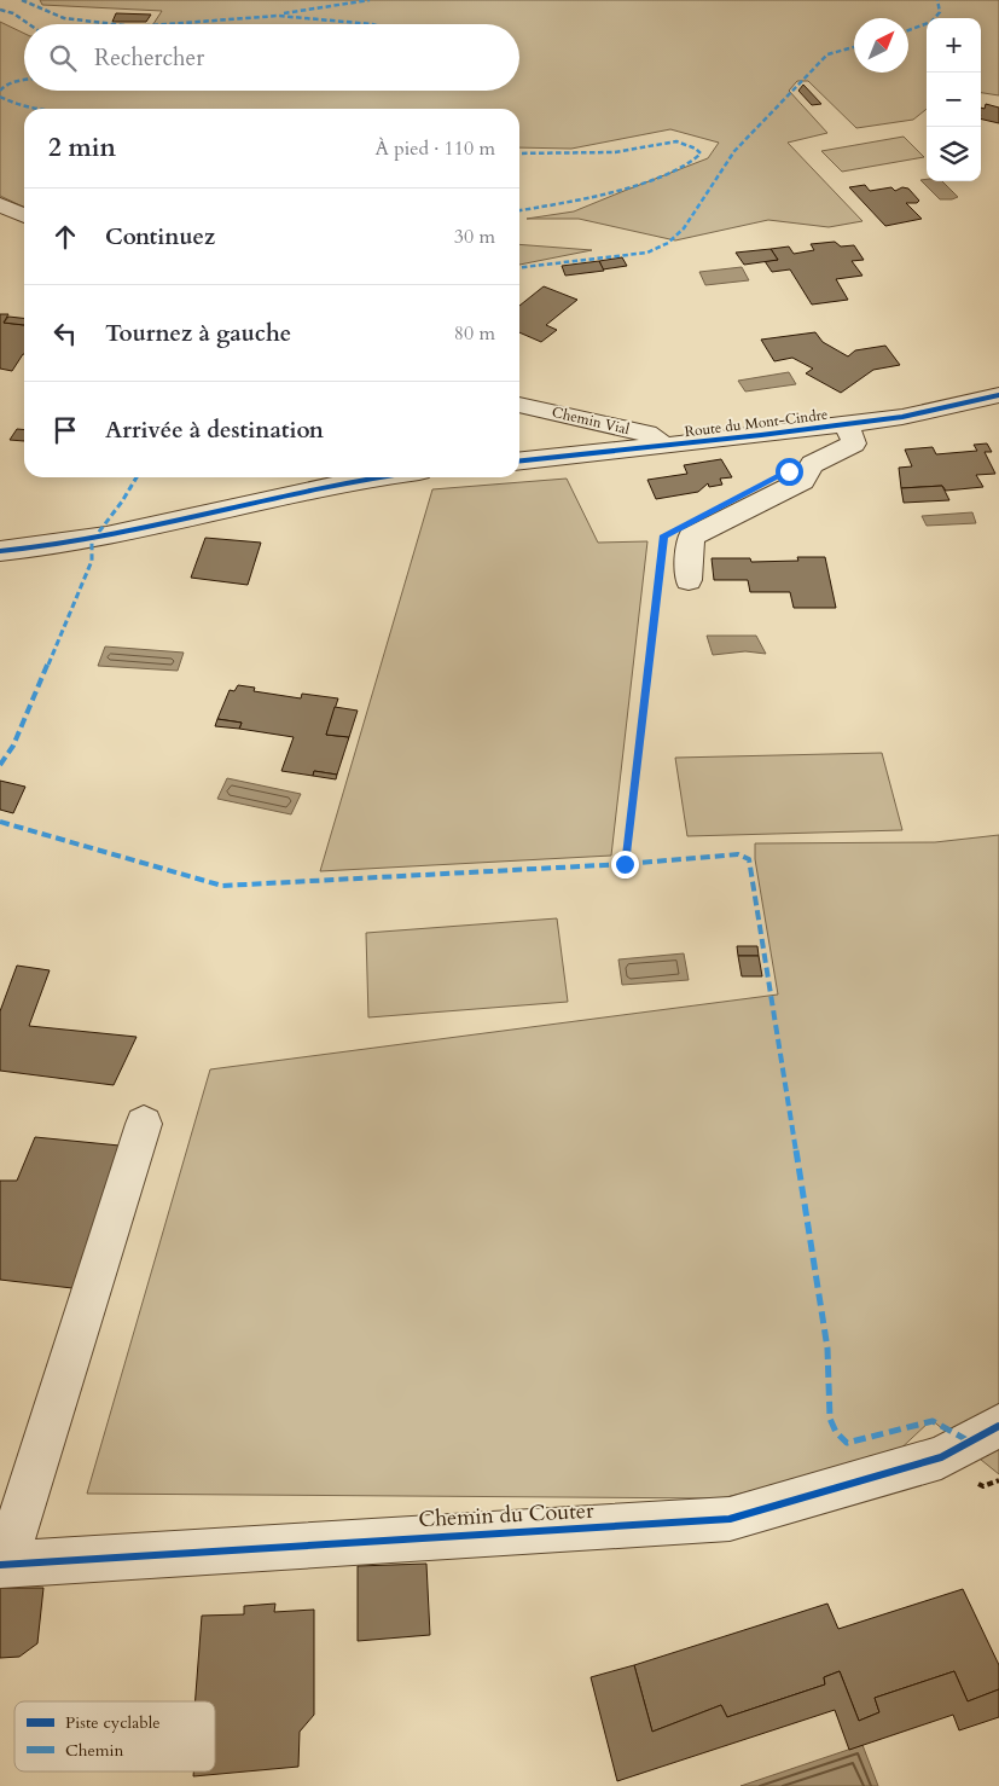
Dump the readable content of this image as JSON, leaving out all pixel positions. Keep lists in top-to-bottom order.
{
  "streets": {
    "street": ["Chemin Vial", "Route du Mont-Cindre", "Chemin du Couter"]
  },
  "crossings": [
    ["Chemin Vial", "Route du Mont-Cindre"]
  ],
  "legend": ["Piste cyclable", "Chemin"],
  "north": "top right",
  "page": {
    "map_buttons": ["+", "−"],
    "search": "Rechercher",
    "heading": ["2 min", "À pied · 110 m"],
    "list": [
      ["Continuez", "30 m"],
      ["Tournez à gauche", "80 m"],
      "Arrivée à destination"
    ]
  }
}
